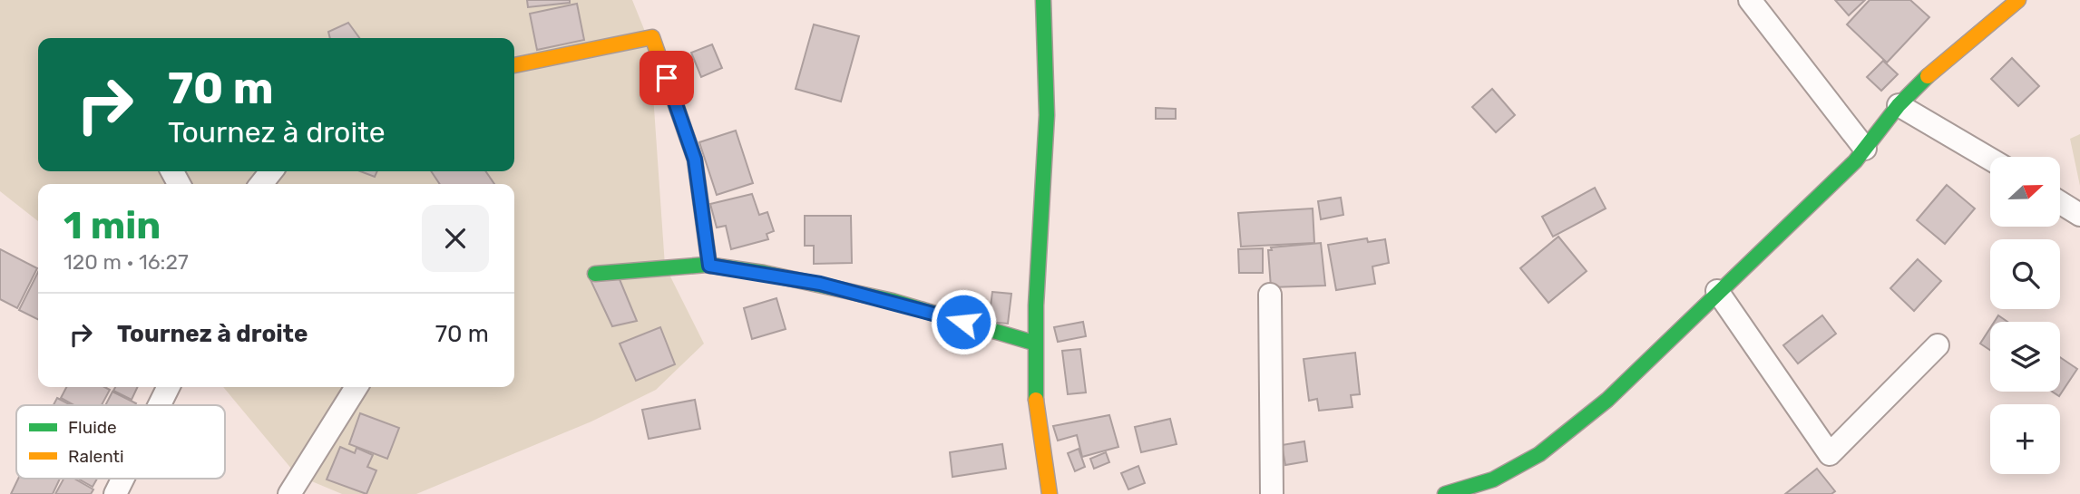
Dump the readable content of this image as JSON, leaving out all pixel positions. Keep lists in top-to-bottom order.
{
  "legend": ["Fluide", "Ralenti"],
  "north": "right",
  "page": {
    "turn": ["70 m", "Tournez à droite"],
    "map_buttons": "+",
    "heading": ["1 min", "120 m · 16:27"],
    "list": [
      {
        "name": "Tournez à droite",
        "value": "70 m"
      }
    ]
  }
}
